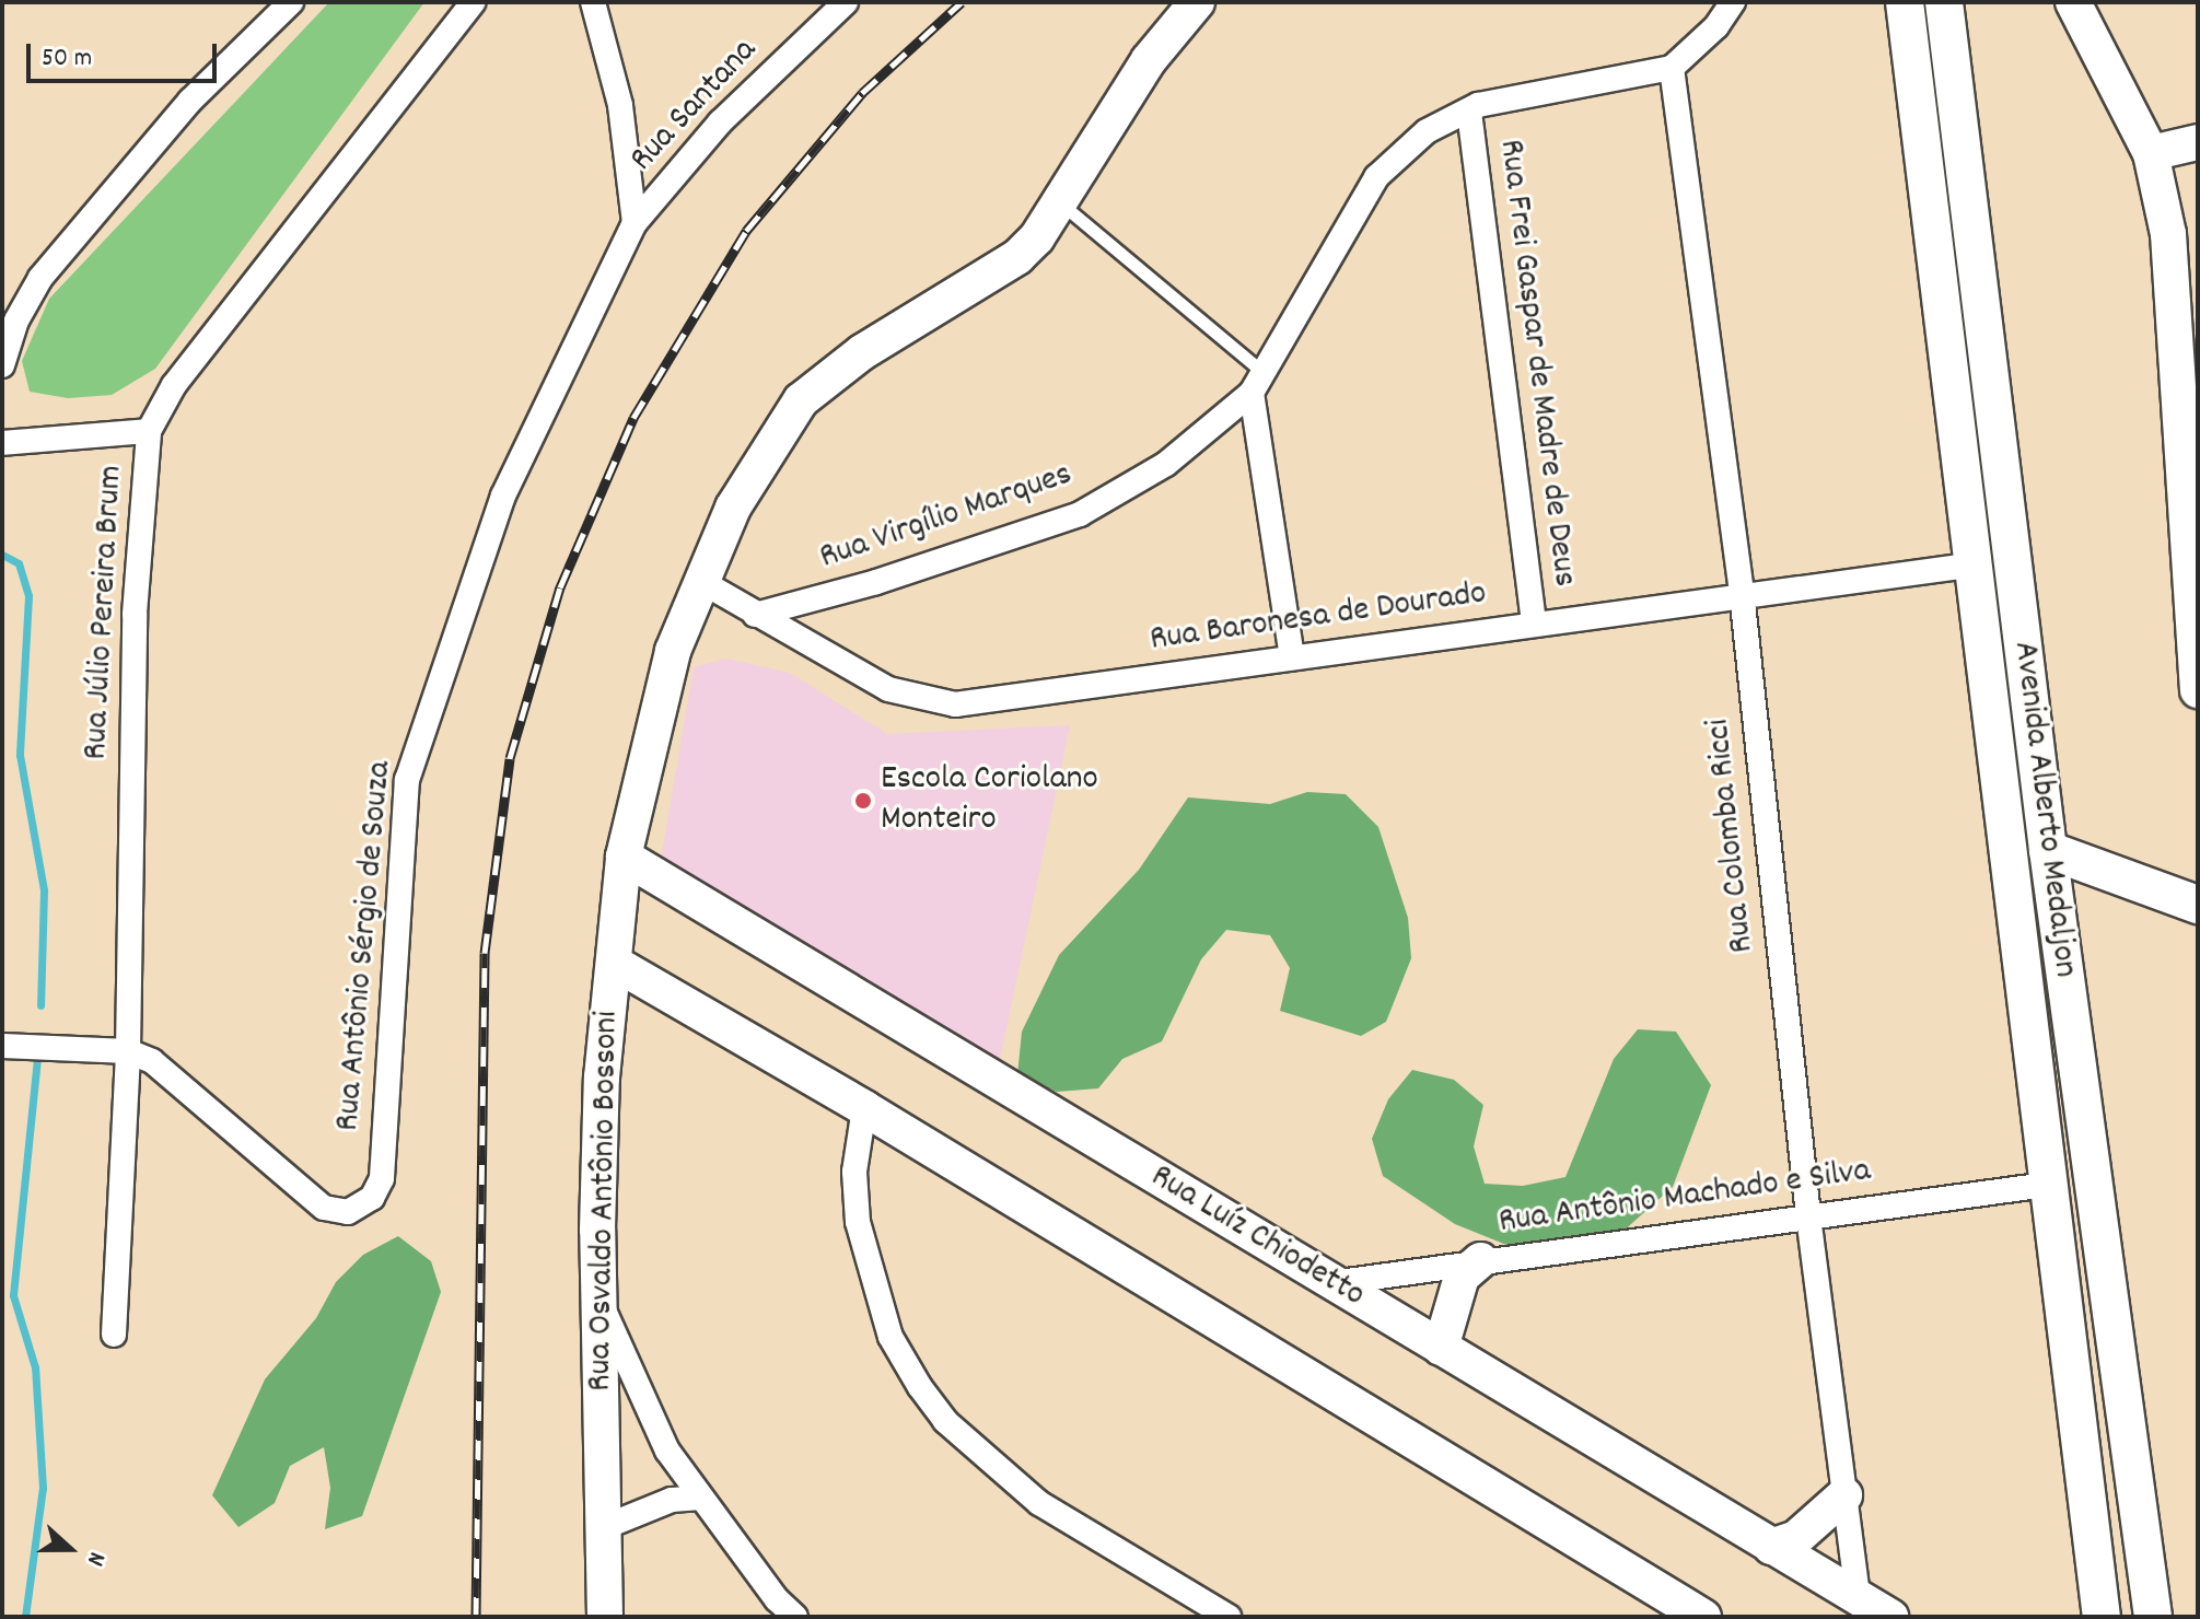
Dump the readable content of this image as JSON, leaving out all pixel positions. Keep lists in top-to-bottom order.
{
  "streets": {
    "main road": ["Avenida Alberto Medaljon"],
    "street": [
      "Rua Santana",
      "Rua Frei Gaspar de Madre de Deus",
      "Rua Virgílio Marques",
      "Rua Júlio Pereira Brum",
      "Rua Baronesa de Dourado",
      "Rua Colomba Ricci",
      "Rua Antônio Sérgio de Souza",
      "Rua Antônio Machado e Silva",
      "Rua Osvaldo Antônio Bossoni",
      "Rua Luíz Chiodetto"
    ]
  },
  "crossings": [
    ["Rua Santana", "Rua Antônio Sérgio de Souza"],
    ["Rua Frei Gaspar de Madre de Deus", "Rua Virgílio Marques"],
    ["Rua Frei Gaspar de Madre de Deus", "Rua Baronesa de Dourado"],
    ["Rua Virgílio Marques", "Rua Baronesa de Dourado"],
    ["Rua Virgílio Marques", "Rua Colomba Ricci"],
    ["Rua Júlio Pereira Brum", "Rua Antônio Sérgio de Souza"],
    ["Rua Baronesa de Dourado", "Avenida Alberto Medaljon"],
    ["Rua Baronesa de Dourado", "Rua Colomba Ricci"],
    ["Rua Baronesa de Dourado", "Rua Osvaldo Antônio Bossoni"],
    ["Avenida Alberto Medaljon", "Rua Antônio Machado e Silva"],
    ["Rua Colomba Ricci", "Rua Antônio Machado e Silva"],
    ["Rua Colomba Ricci", "Rua Luíz Chiodetto"],
    ["Rua Antônio Machado e Silva", "Rua Luíz Chiodetto"],
    ["Rua Osvaldo Antônio Bossoni", "Rua Luíz Chiodetto"]
  ],
  "places": ["Escola Coriolano Monteiro"],
  "scale_bar": "50 m",
  "north": "right"
}
